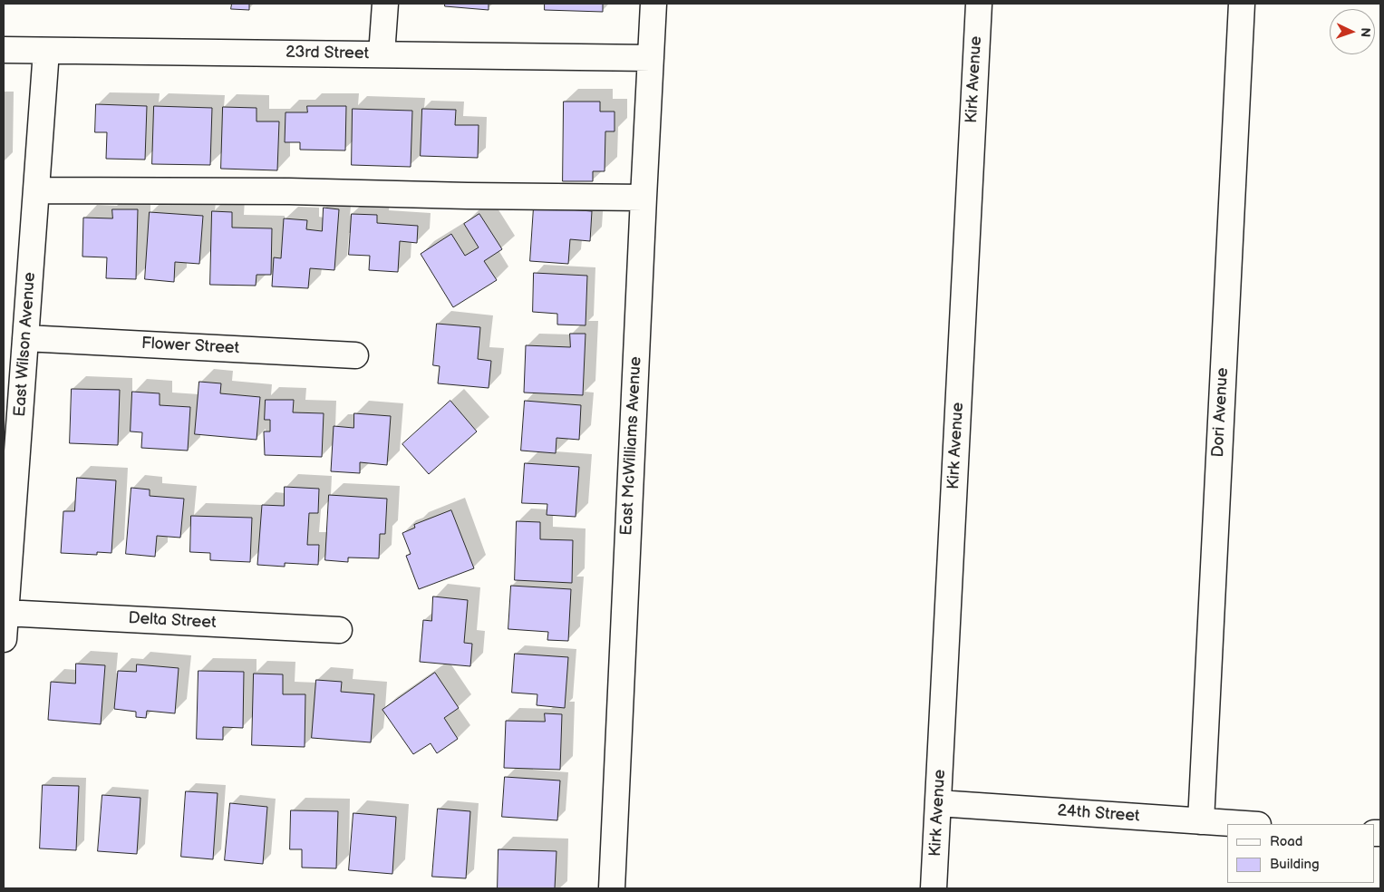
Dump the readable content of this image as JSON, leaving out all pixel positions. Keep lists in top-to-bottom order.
{
  "streets": {
    "street": [
      "23rd Street",
      "Kirk Avenue",
      "East Wilson Avenue",
      "Flower Street",
      "Dori Avenue",
      "East McWilliams Avenue",
      "Delta Street",
      "24th Street"
    ]
  },
  "crossings": [
    ["23rd Street", "East Wilson Avenue"],
    ["23rd Street", "East McWilliams Avenue"],
    ["Kirk Avenue", "24th Street"],
    ["East Wilson Avenue", "Flower Street"],
    ["East Wilson Avenue", "Delta Street"],
    ["Dori Avenue", "24th Street"]
  ],
  "legend": ["Road", "Building"],
  "north": "right"
}
